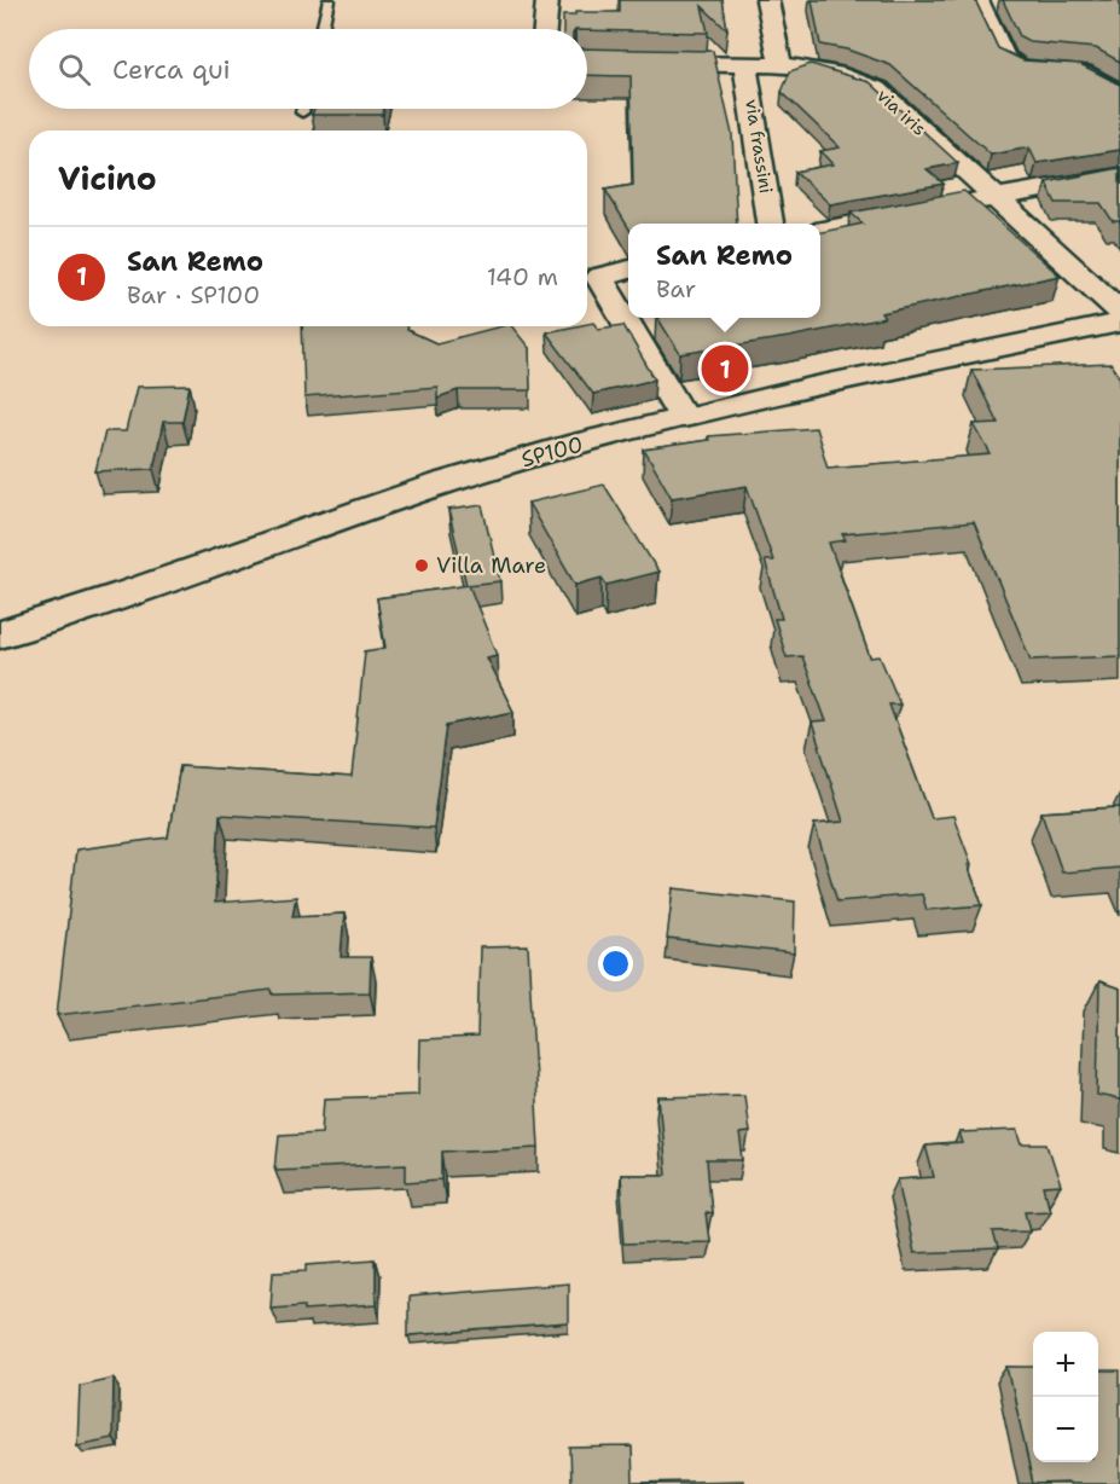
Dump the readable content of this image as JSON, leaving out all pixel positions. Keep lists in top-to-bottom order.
{
  "streets": {
    "street": ["via iris", "via frassini", "SP100"]
  },
  "crossings": [
    ["via iris", "via frassini"]
  ],
  "places": ["Villa Mare"],
  "page": {
    "search": "Cerca qui",
    "heading": "Vicino",
    "popup": ["San Remo", "Bar"],
    "list": [
      {
        "mark": "1",
        "name": "San Remo",
        "note": "Bar · SP100",
        "value": "140 m"
      }
    ],
    "pins": "1",
    "map_buttons": ["+", "−"]
  }
}
